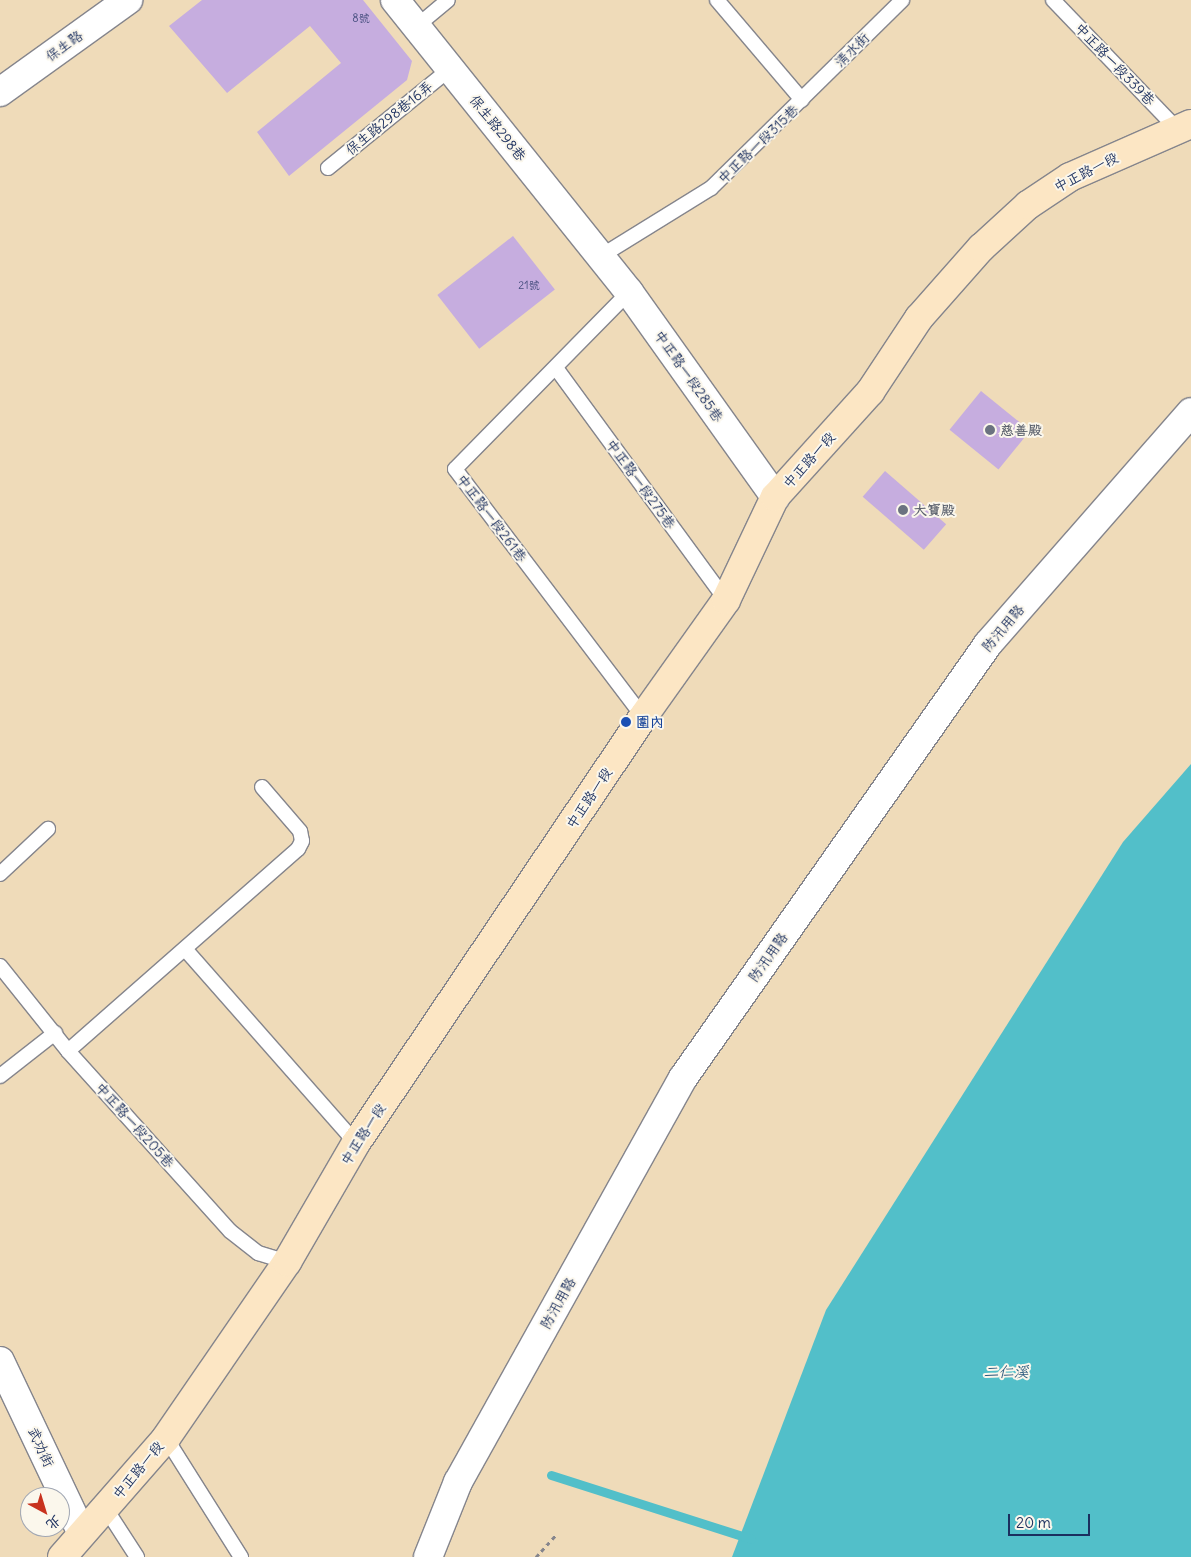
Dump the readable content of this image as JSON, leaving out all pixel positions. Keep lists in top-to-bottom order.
{
  "streets": {
    "street": [
      "保生路",
      "保生路298巷",
      "中正路一段",
      "中正路一段285巷",
      "防汛用路",
      "武功街"
    ],
    "lane": [
      "清水街",
      "中正路一段339巷",
      "保生路298巷16弄",
      "中正路一段315巷",
      "中正路一段275巷",
      "中正路一段261巷",
      "中正路一段205巷"
    ]
  },
  "crossings": [
    ["清水街", "中正路一段315巷"],
    ["中正路一段339巷", "中正路一段"],
    ["保生路298巷16弄", "保生路298巷"],
    ["保生路298巷", "中正路一段315巷"],
    ["保生路298巷", "中正路一段285巷"],
    ["中正路一段315巷", "中正路一段285巷"],
    ["中正路一段", "中正路一段285巷"],
    ["中正路一段", "中正路一段275巷"],
    ["中正路一段", "中正路一段261巷"],
    ["中正路一段", "中正路一段205巷"],
    ["中正路一段", "武功街"],
    ["中正路一段285巷", "中正路一段261巷"],
    ["中正路一段275巷", "中正路一段261巷"]
  ],
  "water": ["二仁溪"],
  "places": ["慈善殿", "大寶殿", "圍內"],
  "house_numbers": ["8號", "21號"],
  "scale_bar": "20 m",
  "north": "bottom right"
}
